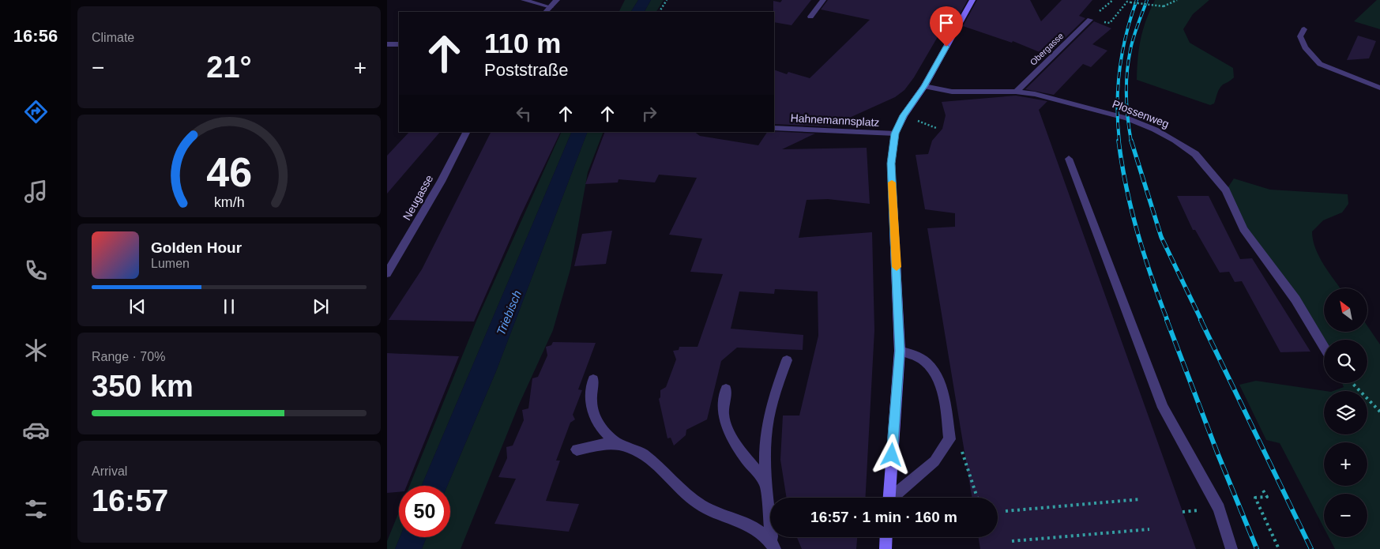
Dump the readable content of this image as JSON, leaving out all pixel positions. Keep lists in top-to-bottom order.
{
  "streets": {
    "street": [
      "Obergasse",
      "Plossenweg",
      "Hahnemannsplatz",
      "Neugasse"
    ]
  },
  "crossings": [
    ["Obergasse", "Plossenweg"]
  ],
  "water": ["Triebisch"],
  "north": "top left",
  "page": {
    "tabs": "16:56",
    "tile": [
      "Climate",
      ["Range · 70%", "350 km"],
      ["Arrival", "16:57"]
    ],
    "turn": ["110 m", "Poststraße"],
    "heat": ["−", "21°", "+"],
    "song": ["Golden Hour", "Lumen"],
    "map_buttons": ["+", "−"],
    "limit": "50",
    "trip": "16:57 · 1 min · 160 m",
    "gauge": ["46", "km/h"]
  }
}
